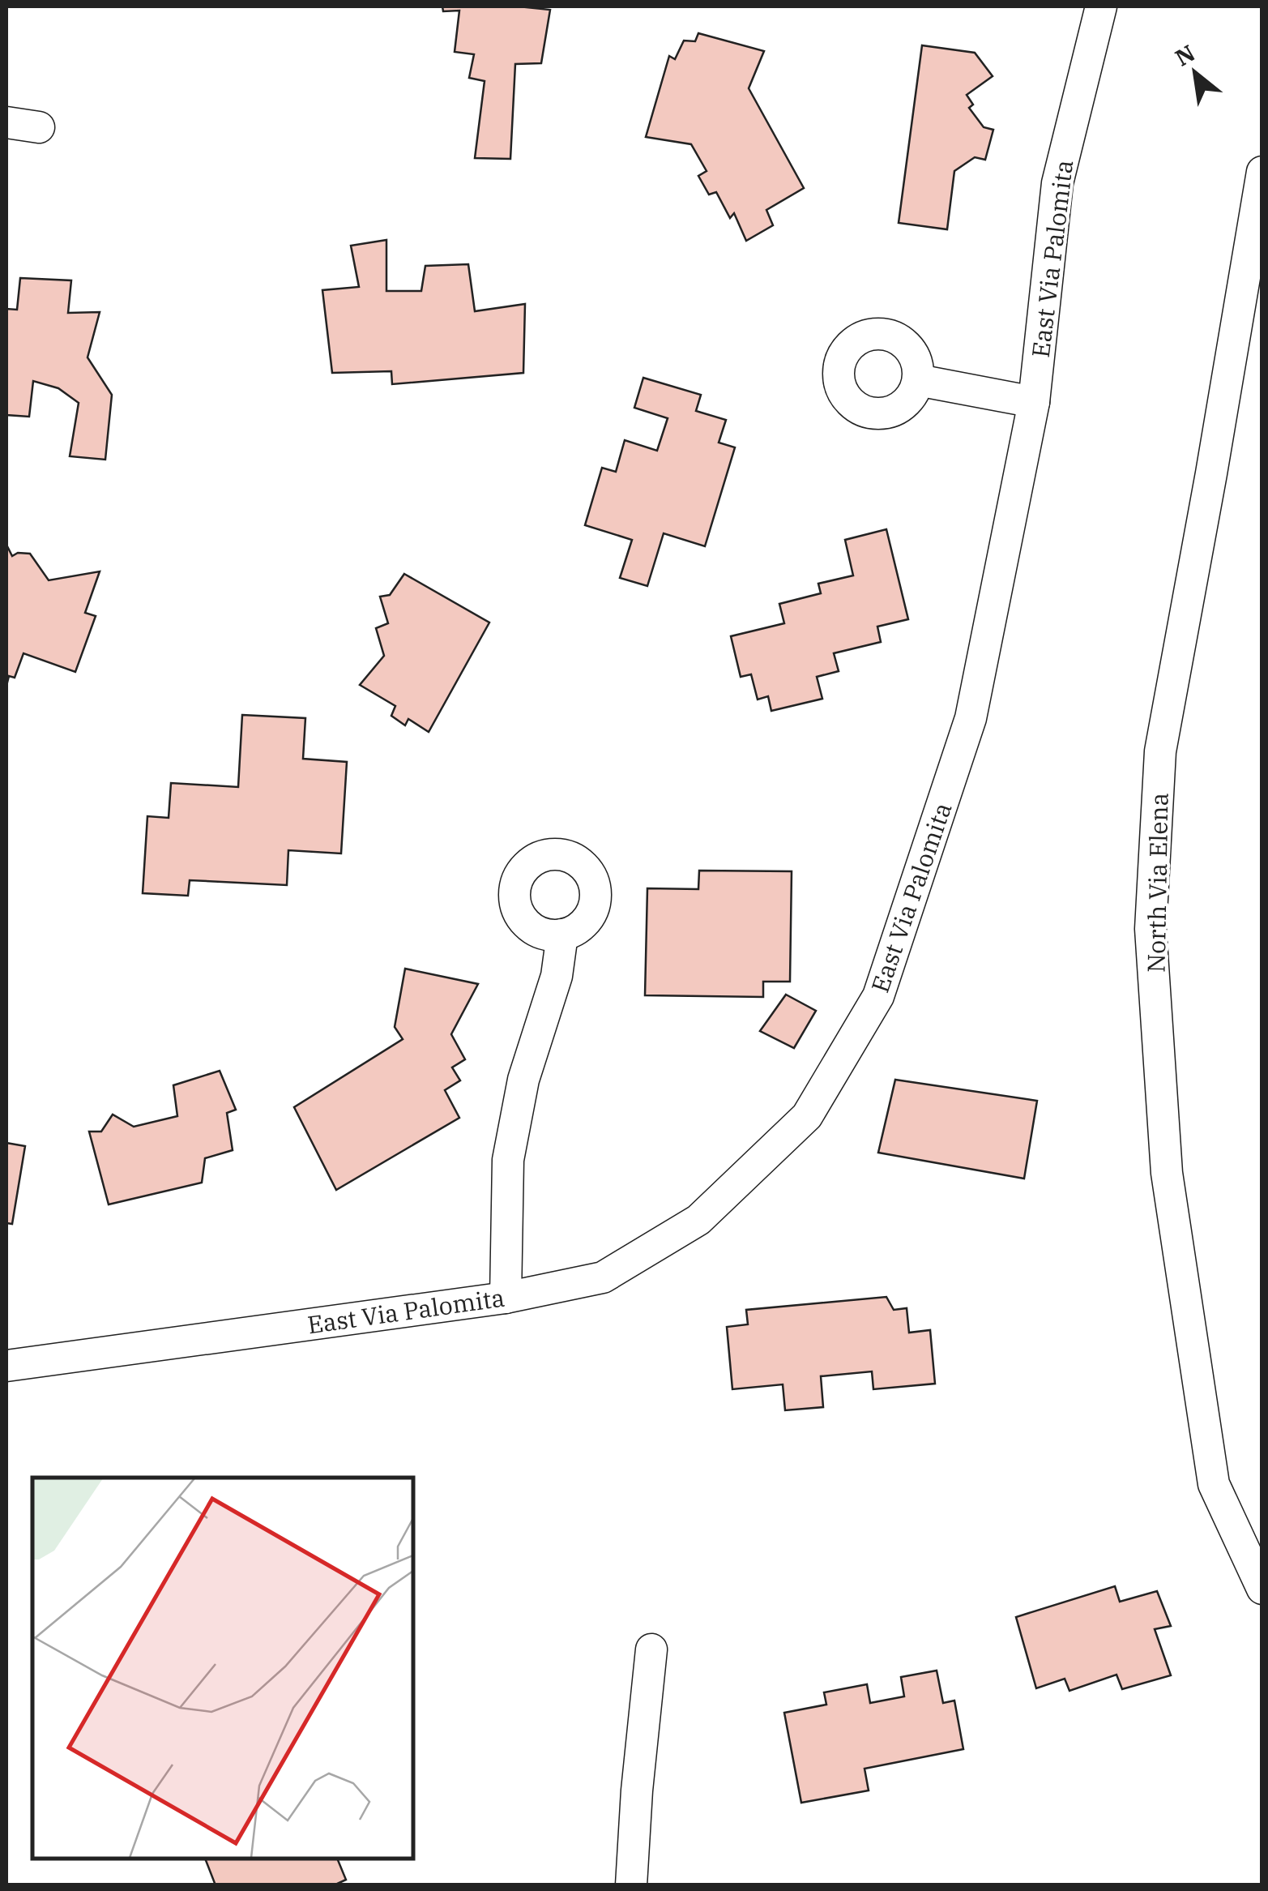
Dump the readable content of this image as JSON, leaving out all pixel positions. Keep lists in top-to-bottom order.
{
  "streets": {
    "street": ["East Via Palomita", "North Via Elena"]
  },
  "north": "top left"
}
